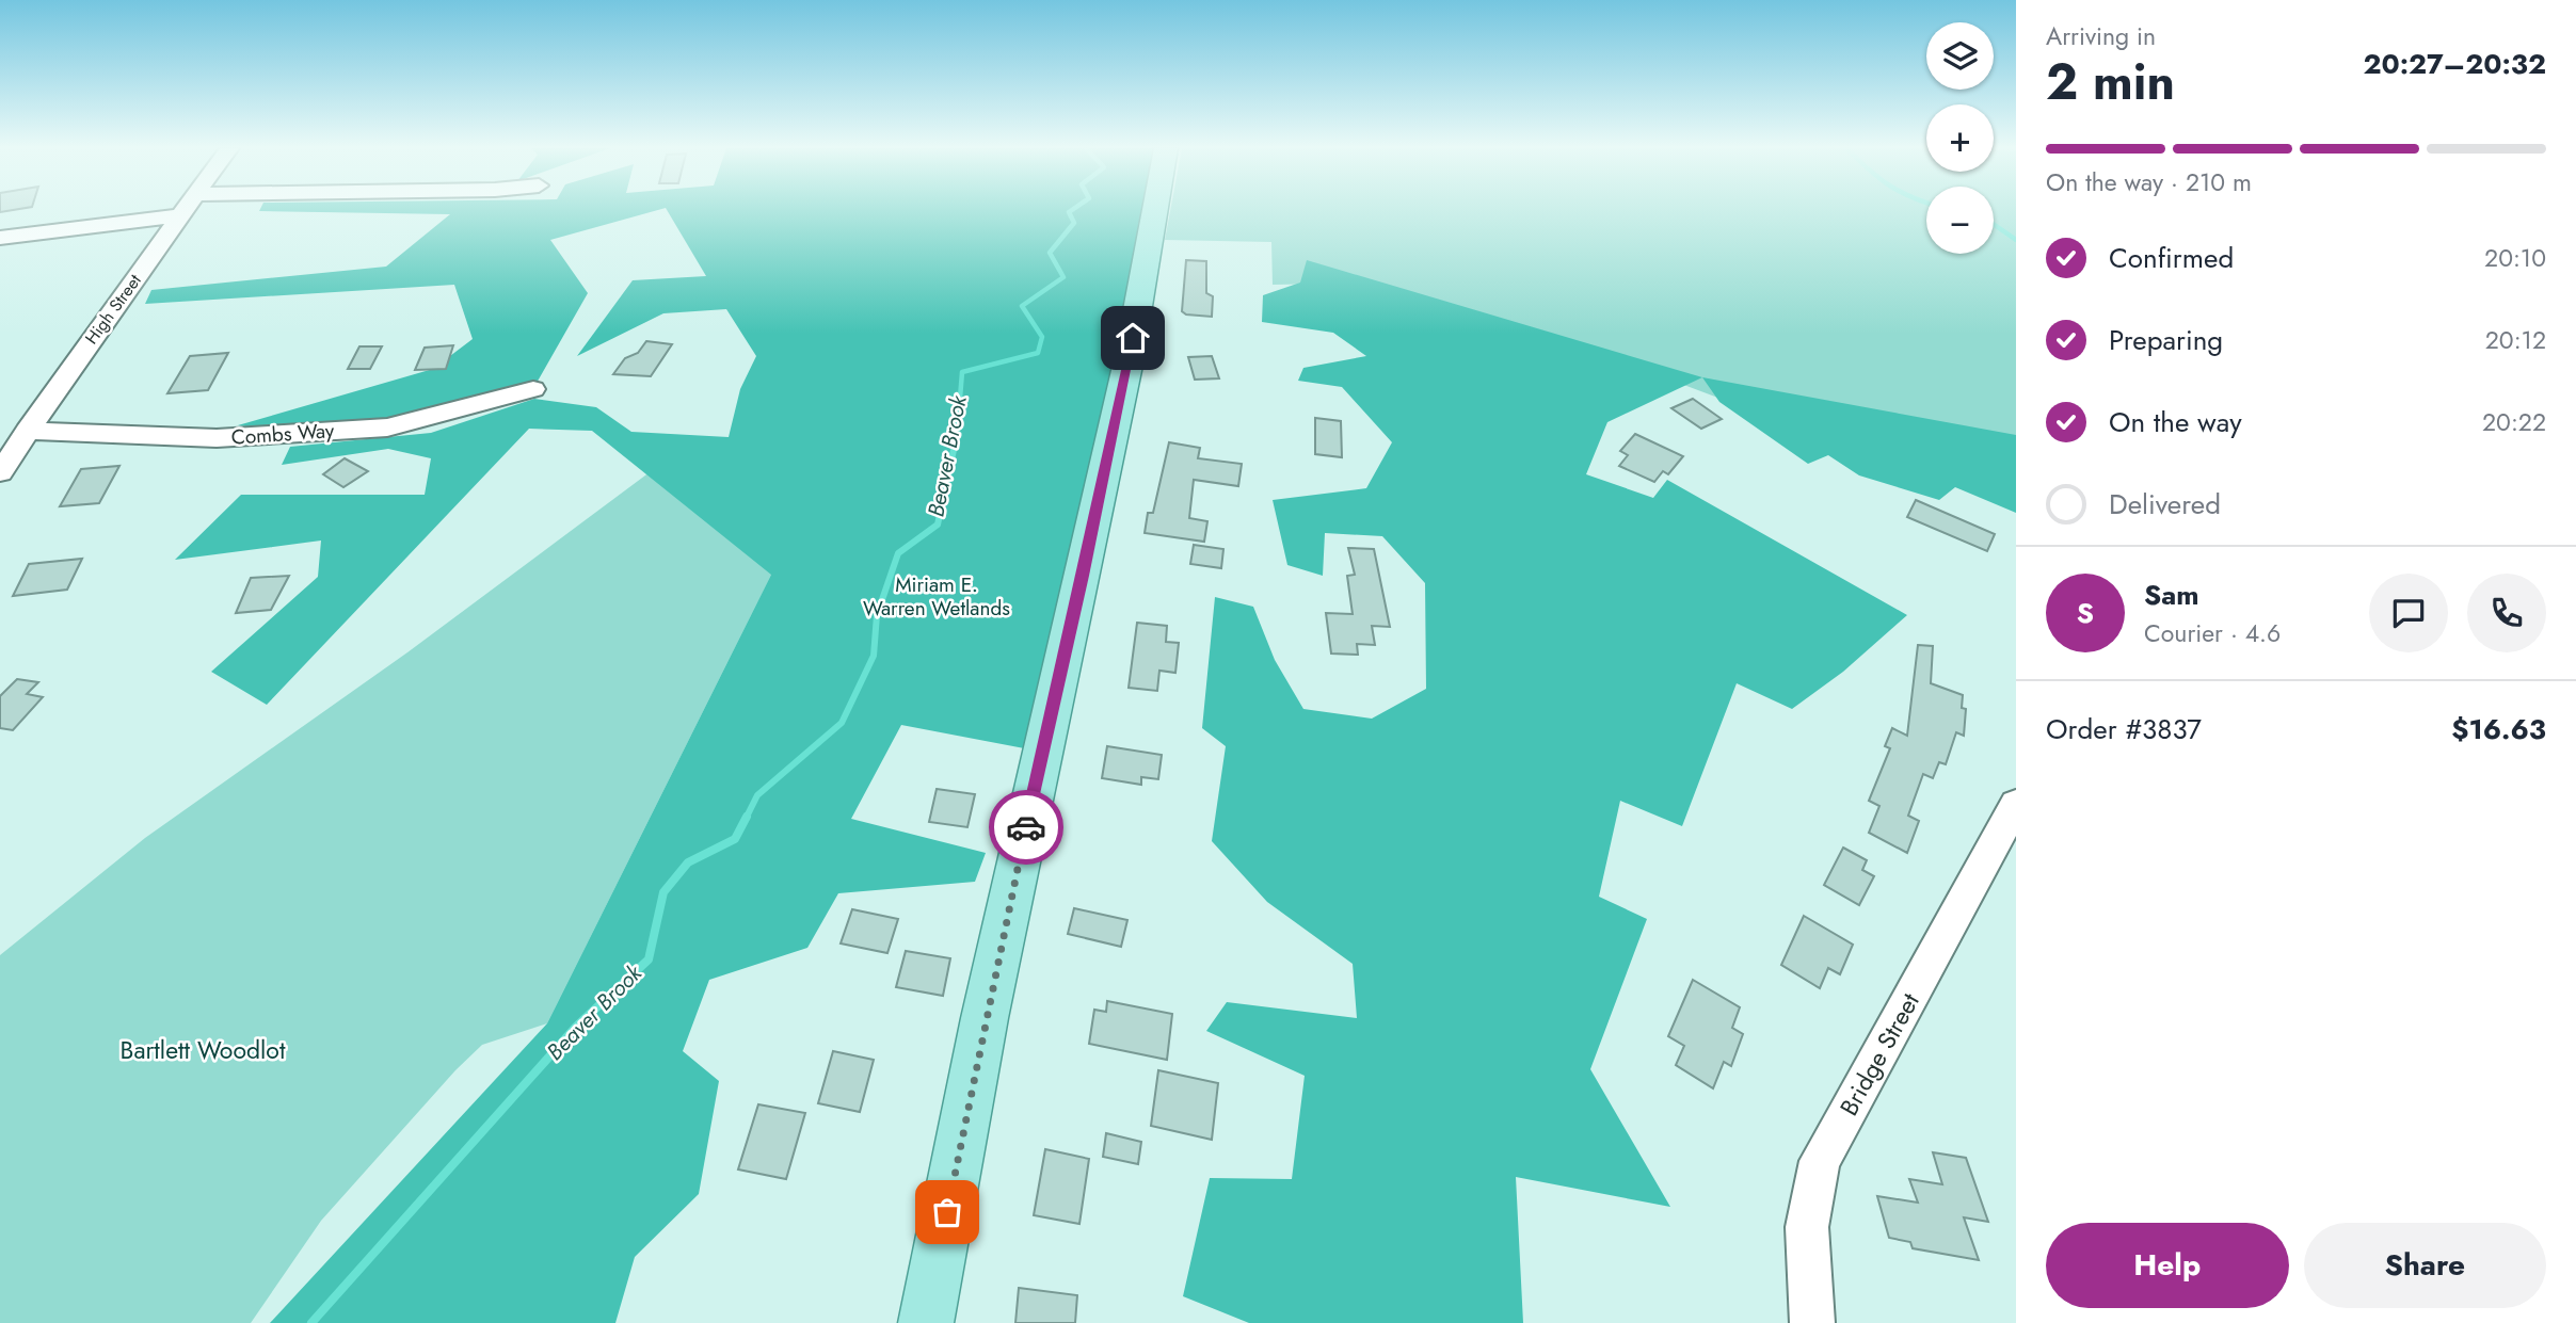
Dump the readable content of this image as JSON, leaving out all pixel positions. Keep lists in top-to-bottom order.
{
  "streets": {
    "street": ["High Street", "Combs Way", "Bridge Street"]
  },
  "crossings": [
    ["High Street", "Combs Way"]
  ],
  "water": ["Beaver Brook"],
  "parks": ["Miriam E. Warren Wetlands", "Bartlett Woodlot"],
  "page": {
    "heading": ["2 min", "Arriving in", "20:27–20:32"],
    "panel": [
      "Sam",
      "Courier · 4.6",
      "Order #3837",
      "$16.63"
    ],
    "map_buttons": ["+", "−"],
    "bar": "On the way · 210 m",
    "list": [
      ["Confirmed", "20:10"],
      ["Preparing", "20:12"],
      ["On the way", "20:22"],
      "Delivered"
    ],
    "round": "S",
    "buttons": ["Help", "Share"]
  }
}
